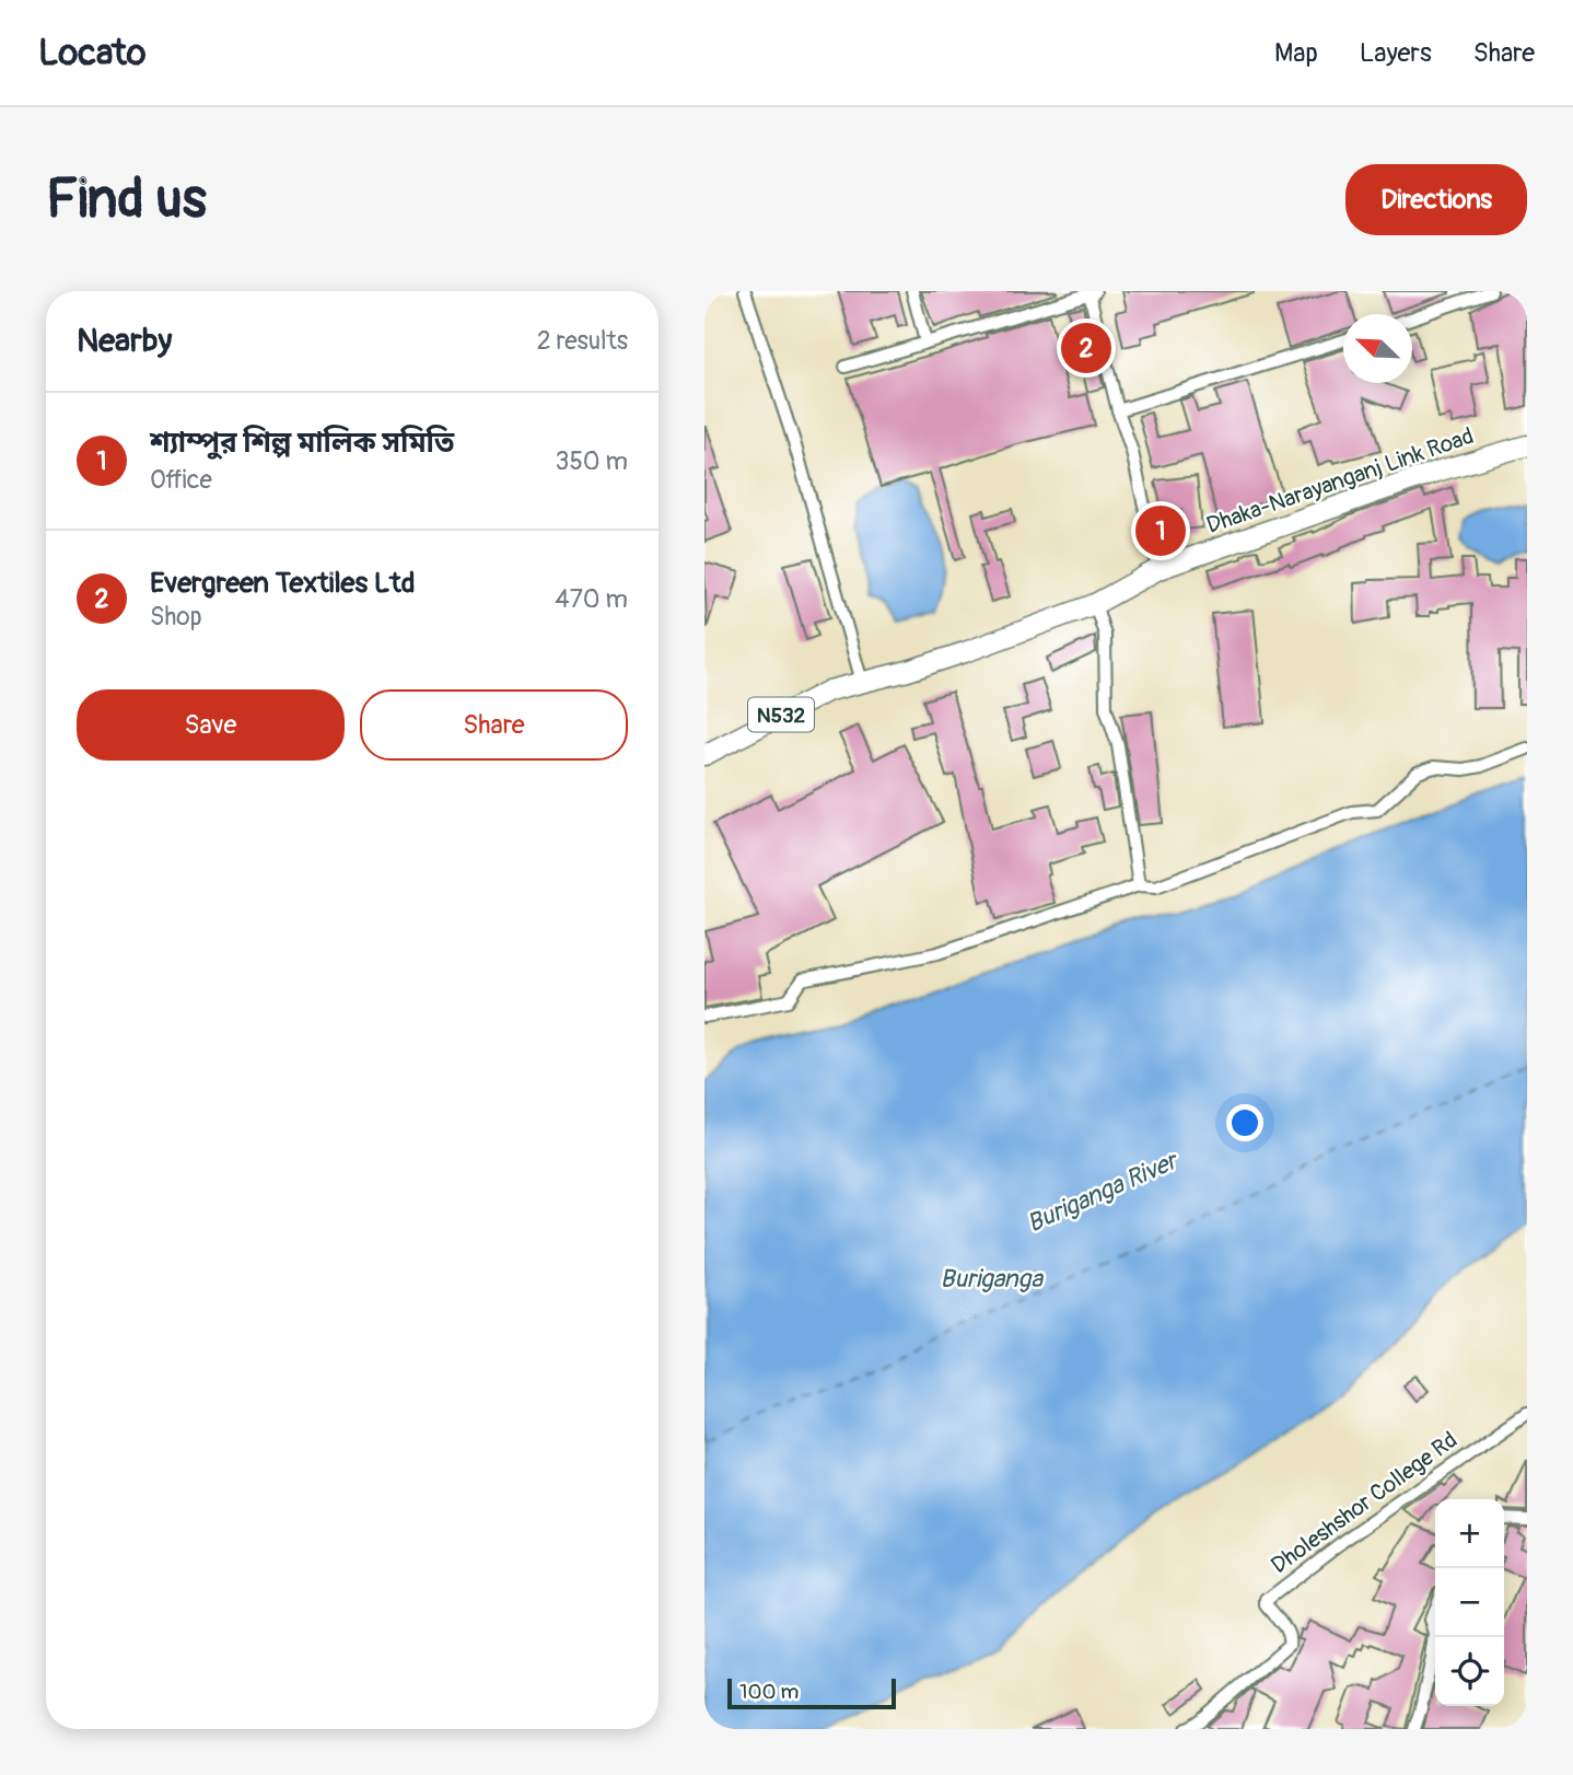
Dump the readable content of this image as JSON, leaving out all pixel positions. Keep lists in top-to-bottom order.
{
  "streets": {
    "highway": ["Dhaka-Narayanganj Link Road", "N532"],
    "street": ["Dholeshshor College Rd"]
  },
  "water": ["Buriganga River", "Buriganga"],
  "scale_bar": "100 m",
  "north": "top left",
  "page": {
    "header": "Locato",
    "nav": ["Map", "Layers", "Share"],
    "buttons": [
      "Directions",
      ["Save", "Share"]
    ],
    "title": "Find us",
    "heading": ["Nearby", "2 results"],
    "pins": ["2", "1"],
    "list": [
      {
        "mark": "1",
        "name": "শ্যাম্পুর শিল্প মালিক সমিতি",
        "note": "Office",
        "value": "350 m"
      },
      {
        "mark": "2",
        "name": "Evergreen Textiles Ltd",
        "note": "Shop",
        "value": "470 m"
      }
    ],
    "map_buttons": ["+", "−"],
    "scale": "100 m"
  }
}
